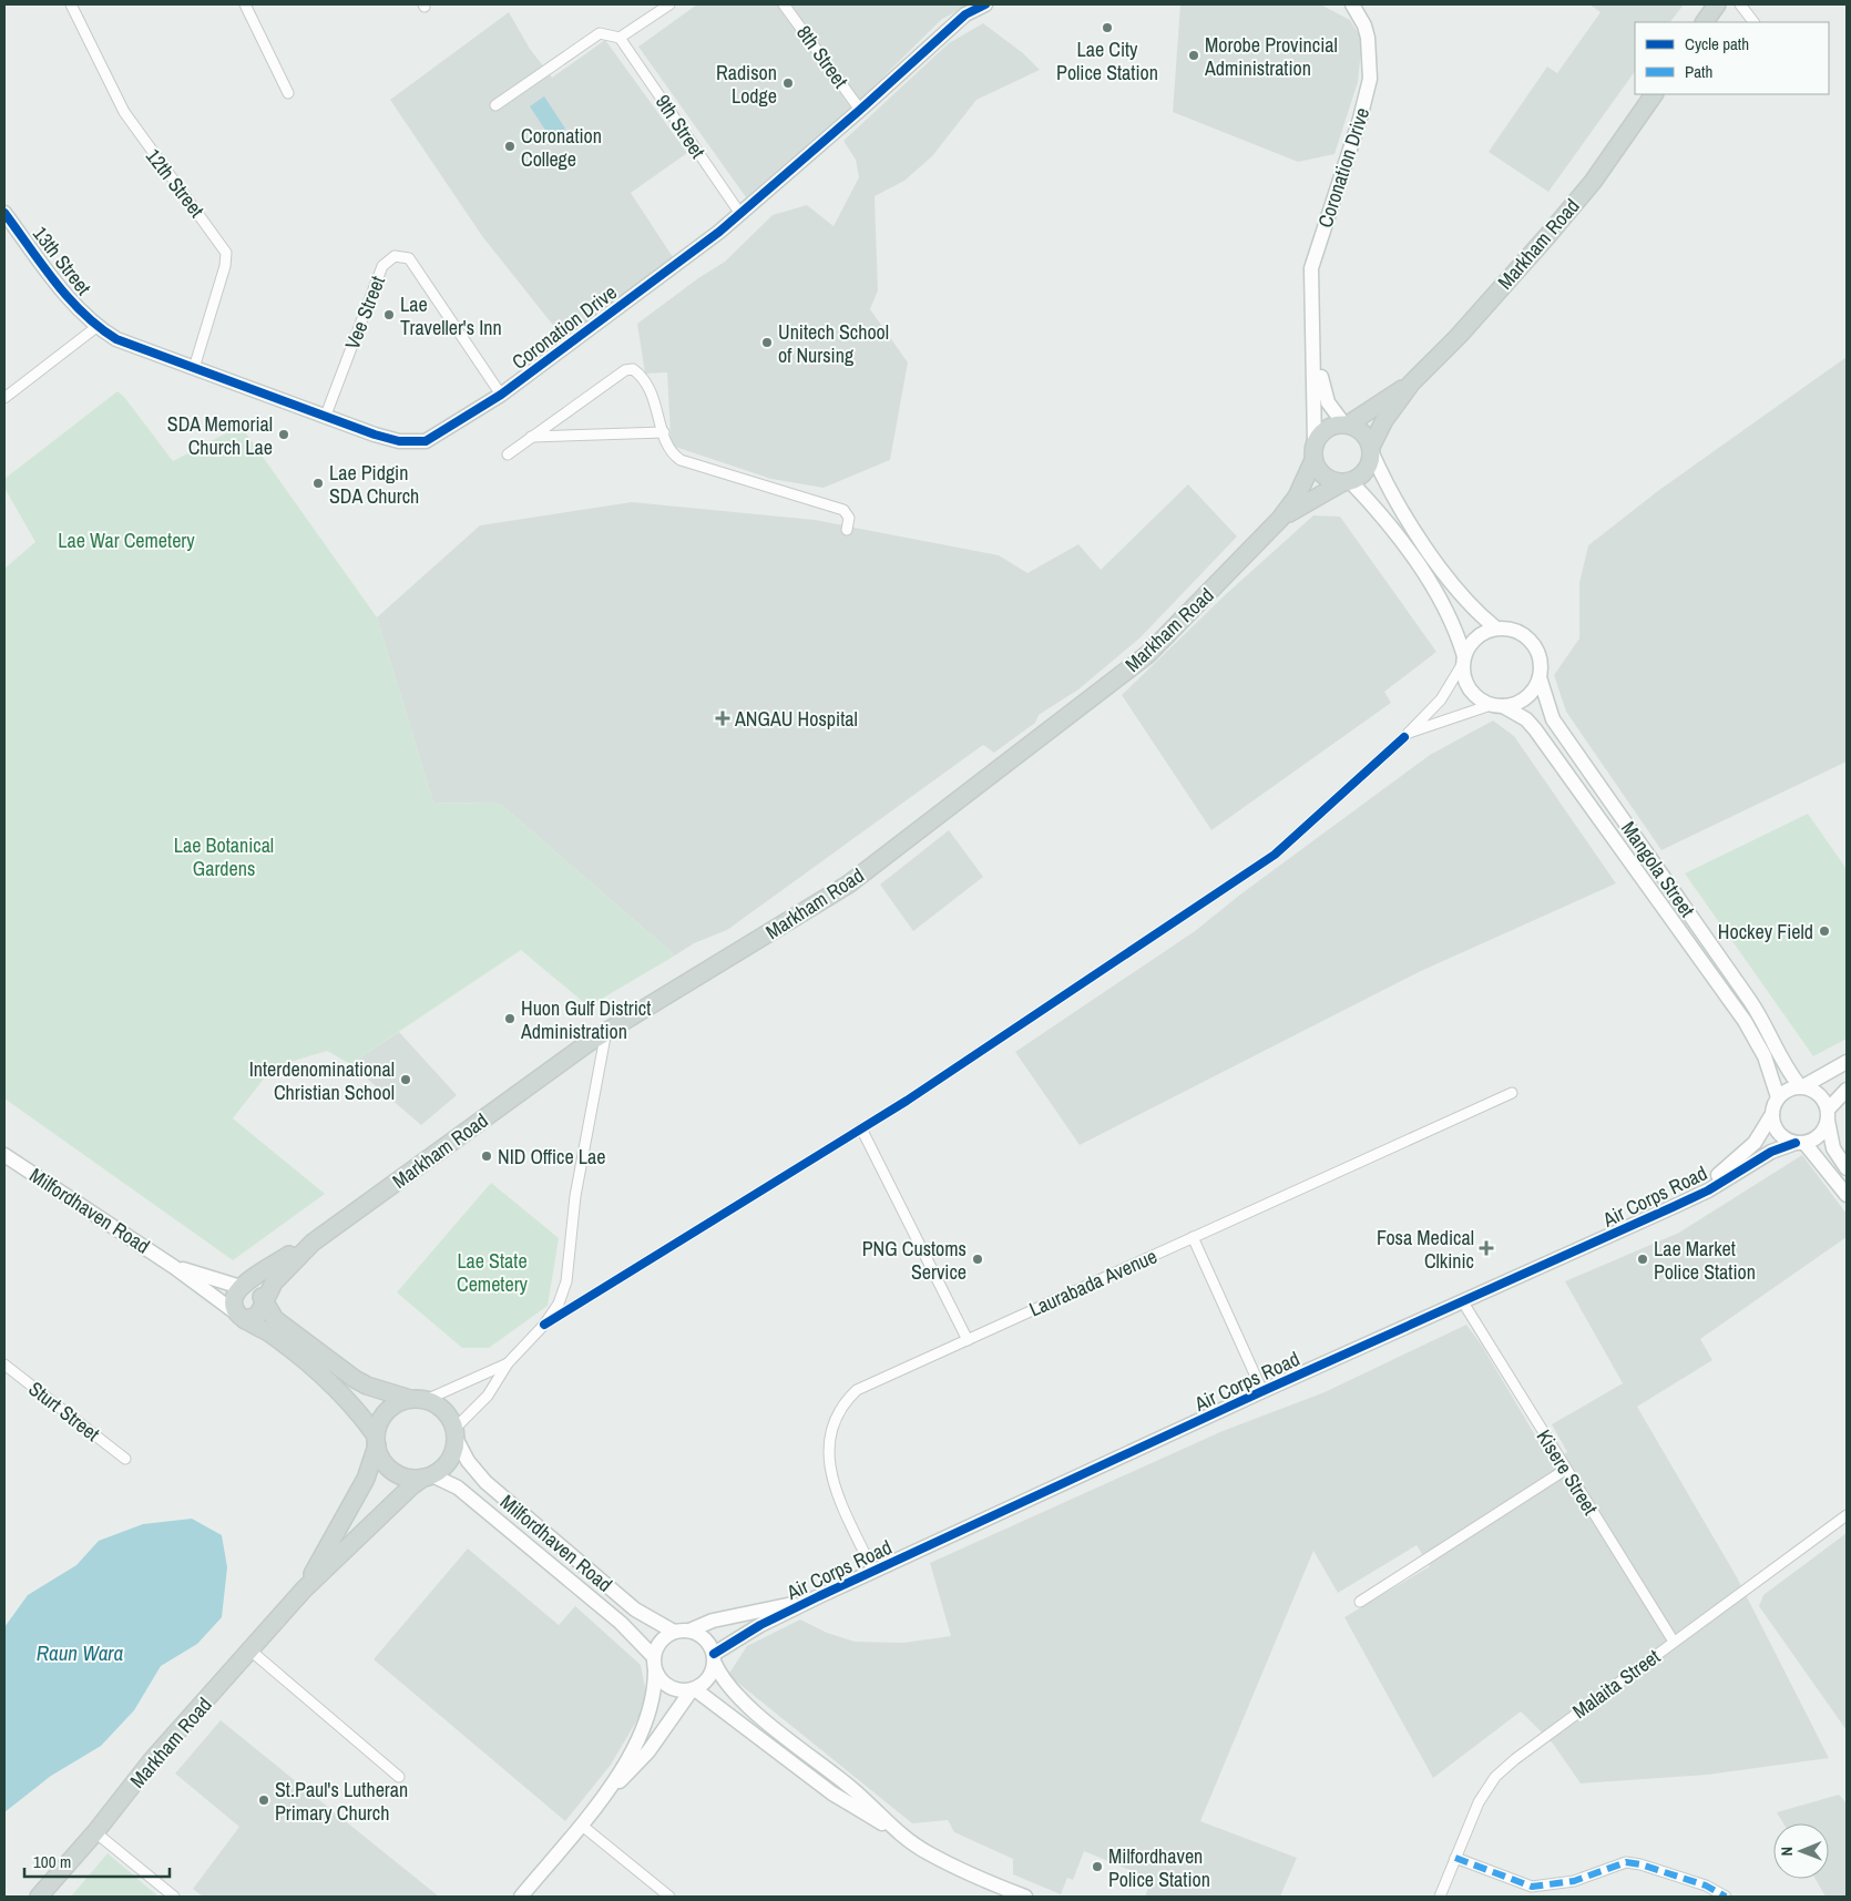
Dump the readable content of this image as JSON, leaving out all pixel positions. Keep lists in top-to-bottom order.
{
  "streets": {
    "main road": ["Markham Road", "Milfordhaven Road"],
    "street": [
      "8th Street",
      "9th Street",
      "Coronation Drive",
      "12th Street",
      "13th Street",
      "Vee Street",
      "Mangola Street",
      "Air Corps Road",
      "Laurabada Avenue",
      "Sturt Street",
      "Kisere Street",
      "Malaita Street"
    ]
  },
  "crossings": [
    ["8th Street", "Coronation Drive"],
    ["9th Street", "Coronation Drive"],
    ["Coronation Drive", "12th Street"],
    ["Coronation Drive", "Markham Road"],
    ["Coronation Drive", "13th Street"],
    ["Coronation Drive", "Vee Street"],
    ["Markham Road", "Milfordhaven Road"],
    ["Mangola Street", "Air Corps Road"],
    ["Air Corps Road", "Milfordhaven Road"],
    ["Air Corps Road", "Laurabada Avenue"],
    ["Air Corps Road", "Kisere Street"],
    ["Kisere Street", "Malaita Street"]
  ],
  "water": ["Raun Wara"],
  "parks": ["Lae War Cemetery", "Lae Botanical Gardens", "Lae State Cemetery"],
  "places": {
    "other": [
      "Lae City Police Station",
      "Morobe Provincial Administration",
      "Radison Lodge",
      "Coronation College",
      "Lae Traveller's Inn",
      "Unitech School of Nursing",
      "SDA Memorial Church Lae",
      "Lae Pidgin SDA Church",
      "Hockey Field",
      "Huon Gulf District Administration",
      "Interdenominational Christian School",
      "NID Office Lae",
      "PNG Customs Service",
      "Lae Market Police Station",
      "St.Paul's Lutheran Primary Church",
      "Milfordhaven Police Station"
    ],
    "health": ["ANGAU Hospital", "Fosa Medical Clkinic"]
  },
  "legend": ["Cycle path", "Path"],
  "scale_bar": "100 m",
  "north": "left"
}
